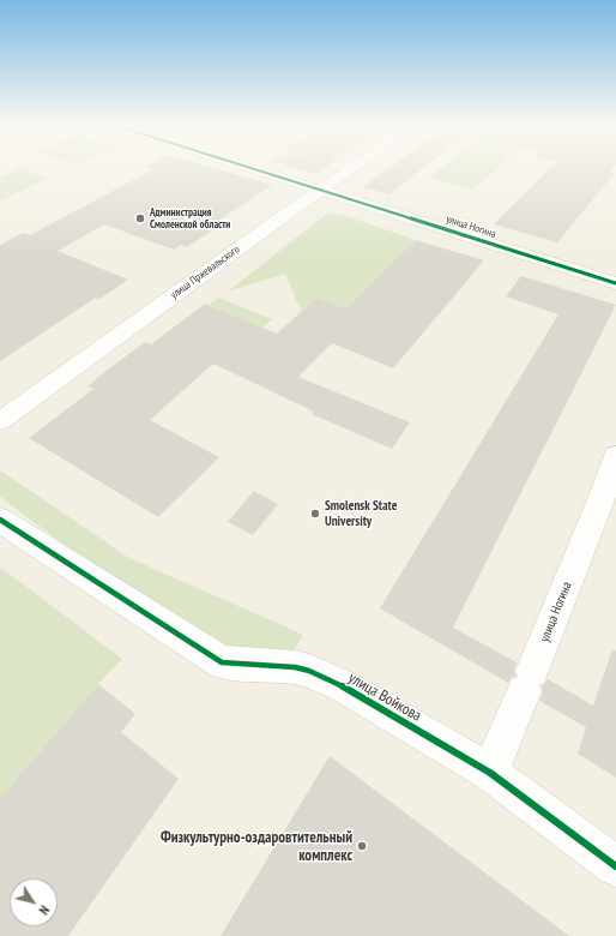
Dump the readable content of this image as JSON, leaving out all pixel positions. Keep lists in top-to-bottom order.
{
  "streets": {
    "street": ["улица Ногина", "улица Пржевальского", "улица Войкова"]
  },
  "crossings": [
    ["улица Ногина", "улица Пржевальского"],
    ["улица Ногина", "улица Войкова"]
  ],
  "places": ["Администрация Смоленской области", "Smolensk State University", "Физкультурно-оздаровтительный комплекс"],
  "north": "bottom right"
}
